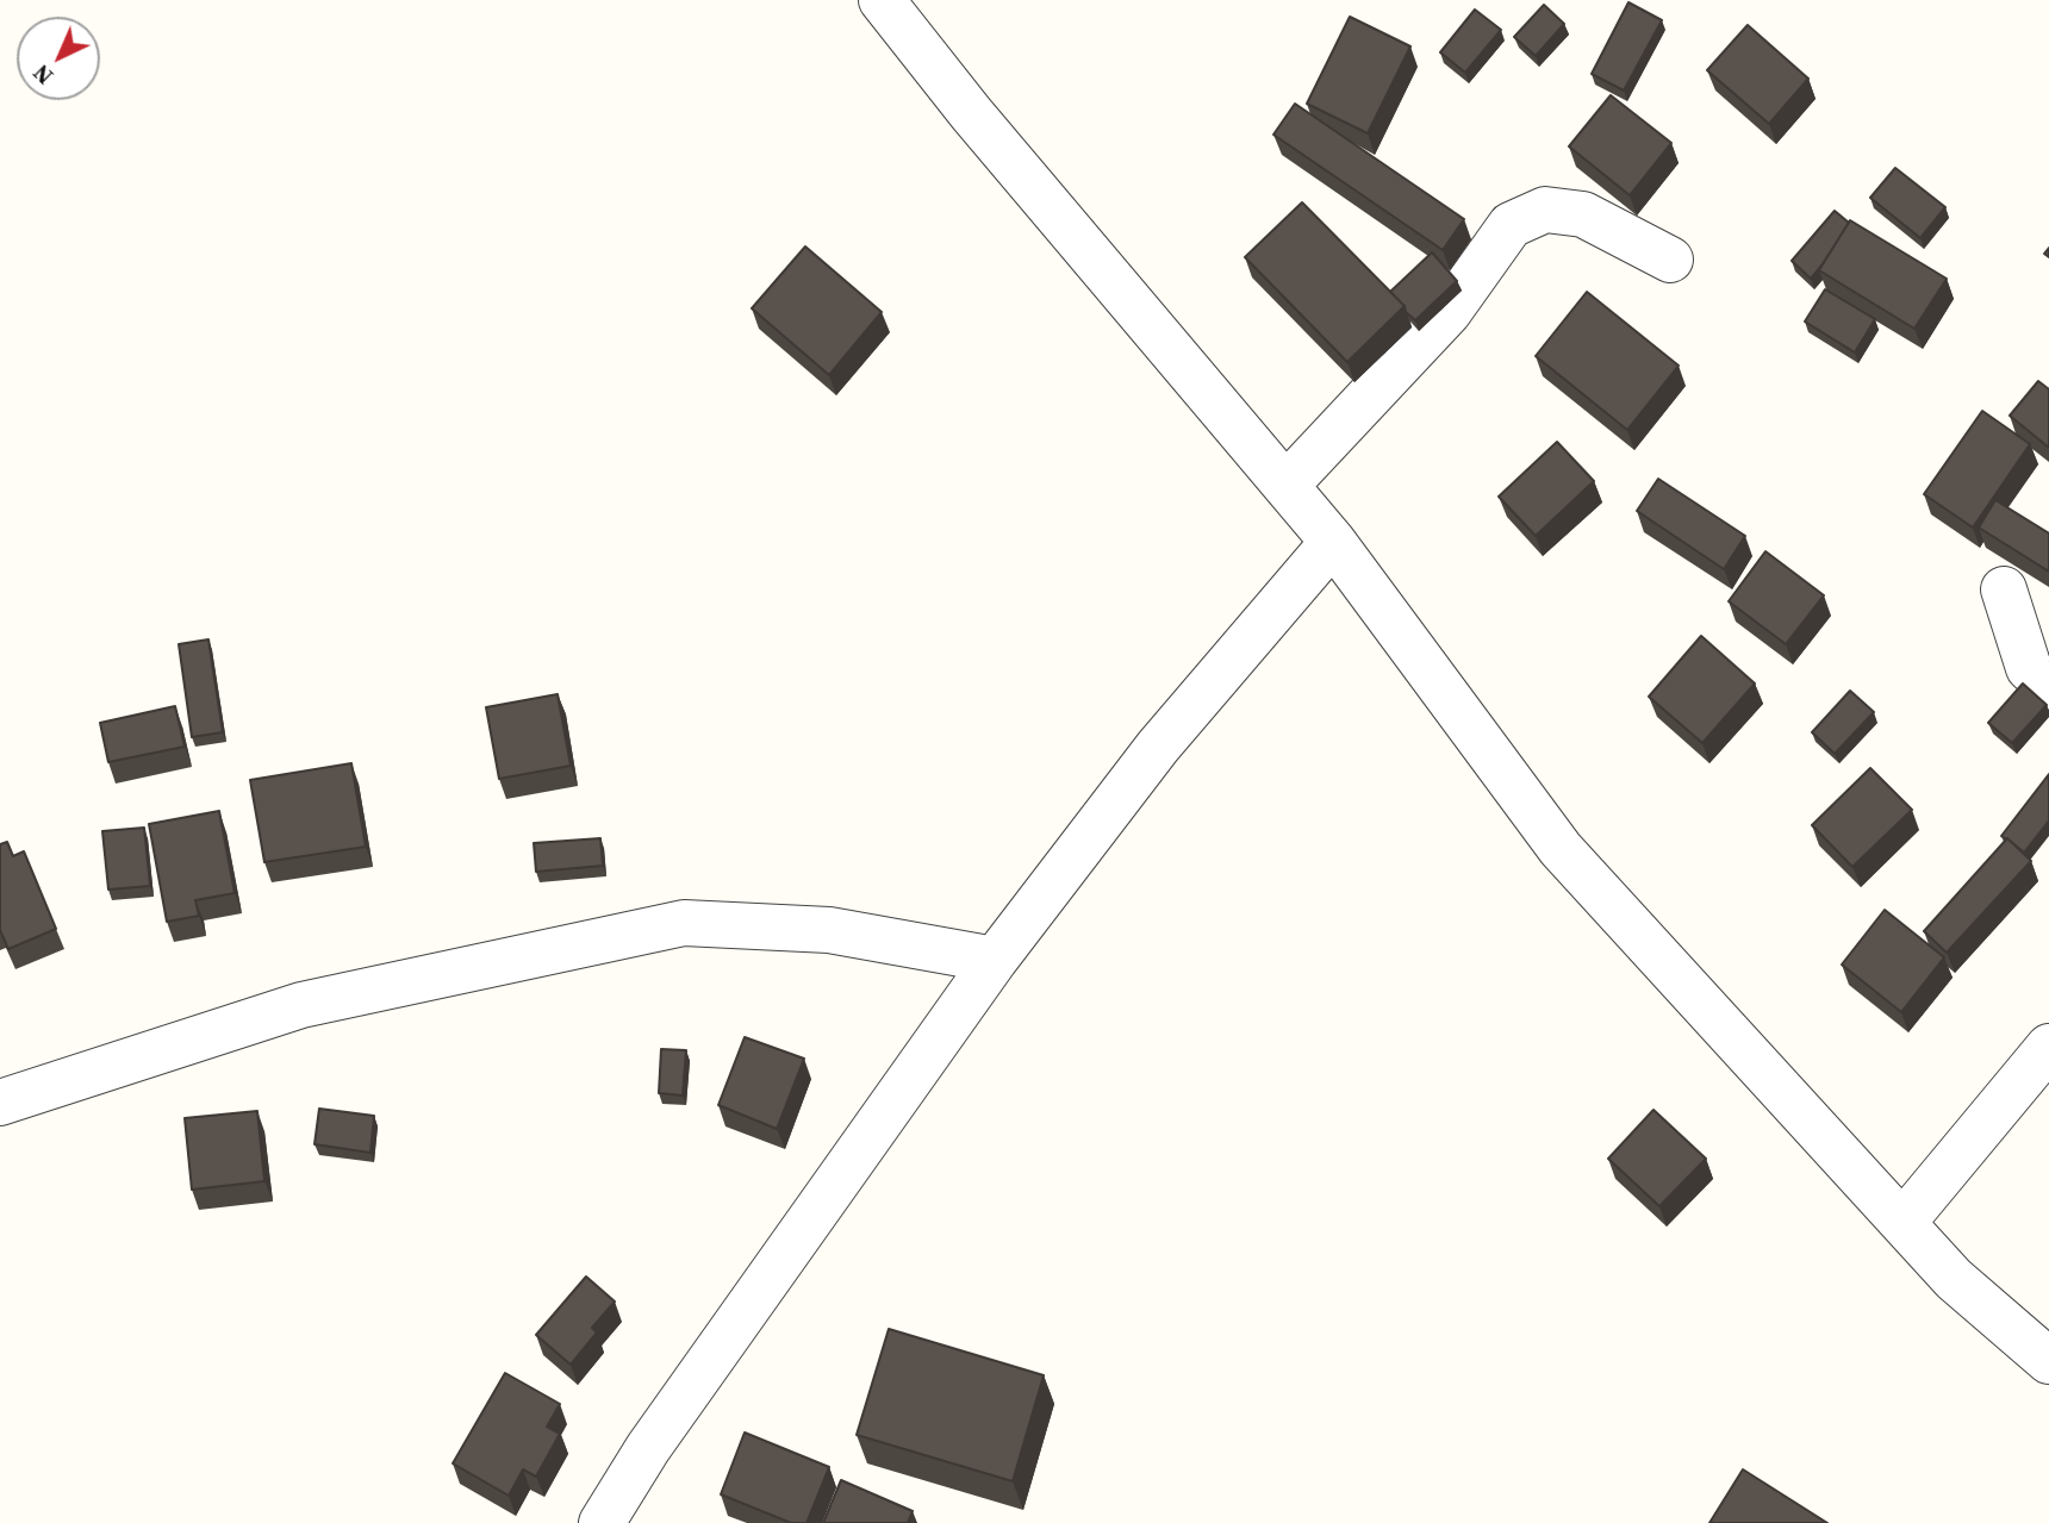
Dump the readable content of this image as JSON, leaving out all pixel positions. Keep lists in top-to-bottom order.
{
  "north": "bottom left"
}
